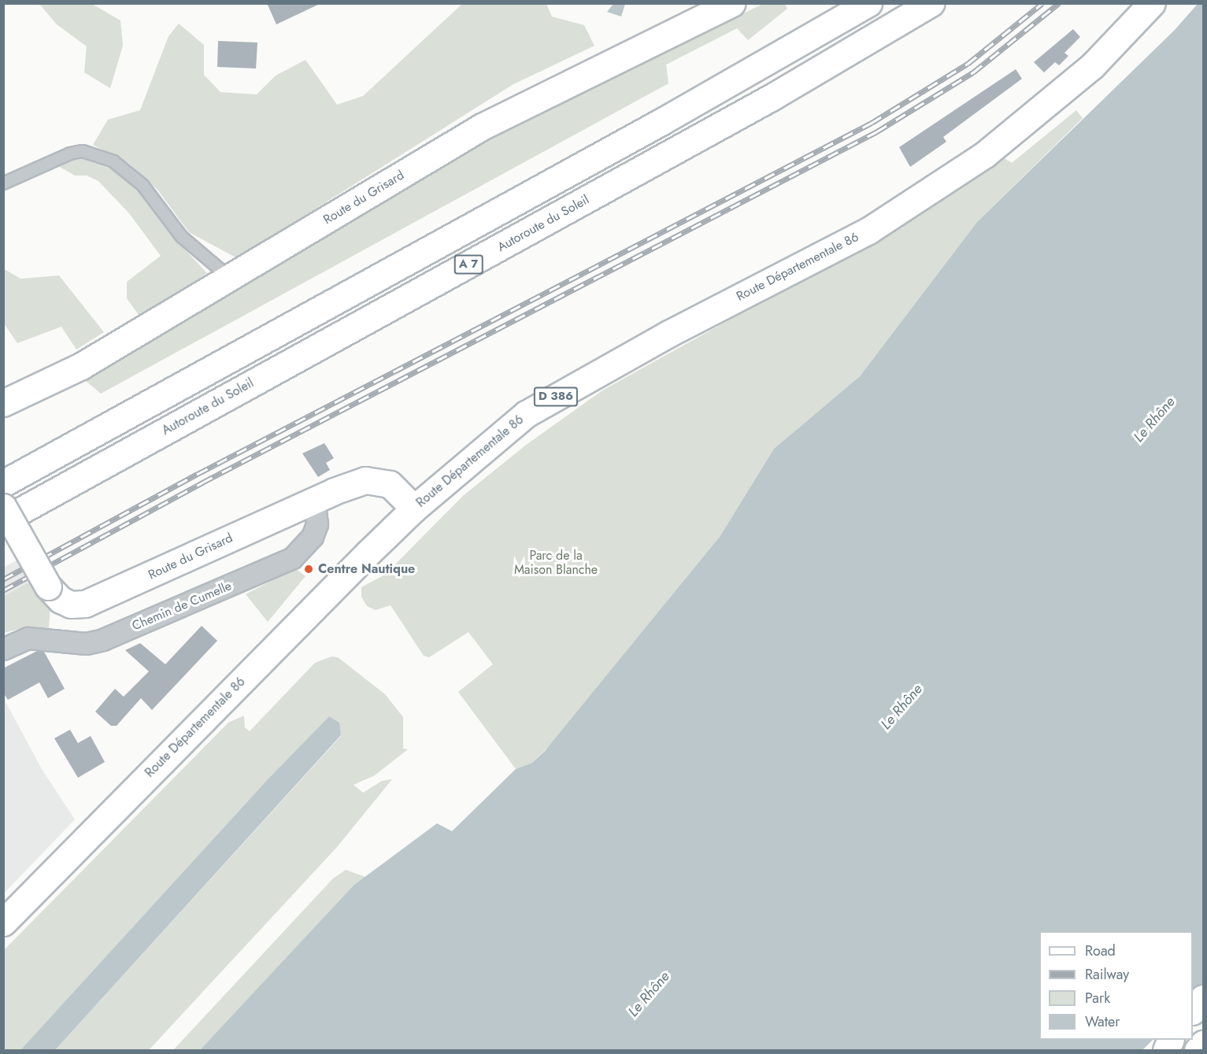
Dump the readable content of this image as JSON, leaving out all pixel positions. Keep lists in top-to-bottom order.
{
  "streets": {
    "main road": [
      "Route du Grisard",
      "Autoroute du Soleil",
      "A 7",
      "Route Départementale 86",
      "D 386"
    ],
    "street": ["Chemin de Cumelle"]
  },
  "crossings": [
    ["Route du Grisard", "Route Départementale 86"],
    ["Route du Grisard", "Chemin de Cumelle"]
  ],
  "water": ["Le Rhône"],
  "parks": ["Parc de la Maison Blanche"],
  "places": ["Centre Nautique"],
  "legend": [
    "Road",
    "Railway",
    "Park",
    "Water"
  ]
}
